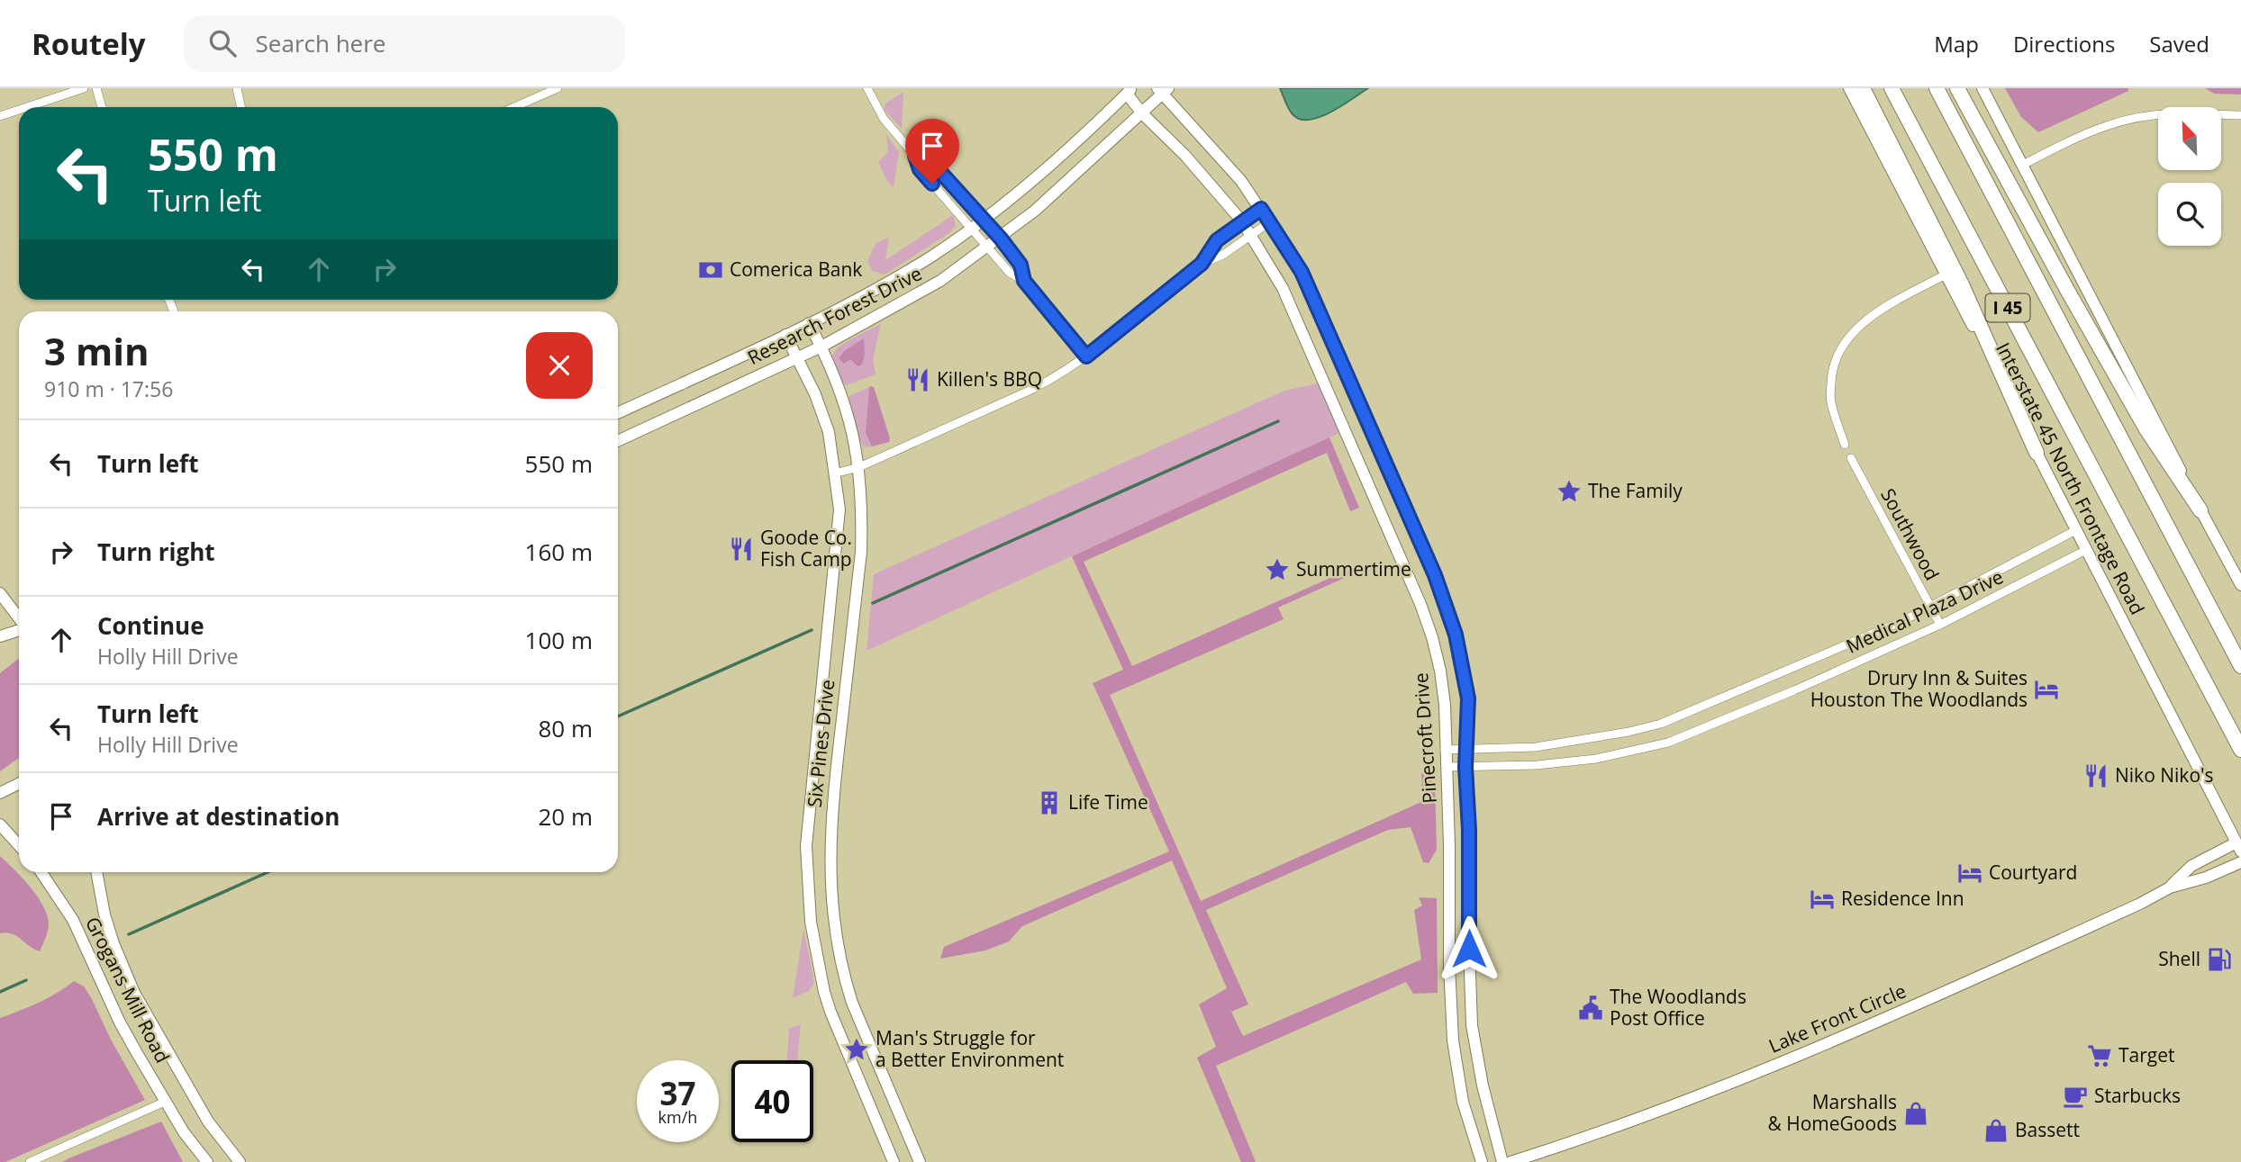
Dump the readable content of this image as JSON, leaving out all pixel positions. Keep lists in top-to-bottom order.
{
  "streets": {
    "highway": ["I 45"],
    "street": [
      "Research Forest Drive",
      "Interstate 45 North Frontage Road",
      "Southwood",
      "Medical Plaza Drive",
      "Pinecroft Drive",
      "Six Pines Drive",
      "Grogans Mill Road",
      "Lake Front Circle"
    ]
  },
  "crossings": [
    ["Research Forest Drive", "Pinecroft Drive"],
    ["Research Forest Drive", "Six Pines Drive"],
    ["Interstate 45 North Frontage Road", "Medical Plaza Drive"],
    ["Interstate 45 North Frontage Road", "Lake Front Circle"],
    ["Southwood", "Medical Plaza Drive"],
    ["Medical Plaza Drive", "Pinecroft Drive"]
  ],
  "places": {
    "bank": ["Comerica Bank"],
    "restaurant": ["Killen's BBQ", "Goode Co. Fish Camp", "Niko Niko's"],
    "place": ["The Family", "Summertime", "Man's Struggle for a Better Environment"],
    "hotel": ["Drury Inn & Suites Houston The Woodlands", "Courtyard", "Residence Inn"],
    "building": ["Life Time"],
    "fuel station": ["Shell"],
    "public building": ["The Woodlands Post Office"],
    "supermarket": ["Target"],
    "cafe": ["Starbucks"],
    "shop": ["Marshalls & HomeGoods", "Bassett"]
  },
  "north": "top left",
  "page": {
    "header": "Routely",
    "search": "Search here",
    "nav": ["Map", "Directions", "Saved"],
    "turn": ["550 m", "Turn left"],
    "heading": ["3 min", "910 m · 17:56"],
    "list": [
      {
        "name": "Turn left",
        "value": "550 m"
      },
      {
        "name": "Turn right",
        "value": "160 m"
      },
      {
        "name": "Continue",
        "note": "Holly Hill Drive",
        "value": "100 m"
      },
      {
        "name": "Turn left",
        "note": "Holly Hill Drive",
        "value": "80 m"
      },
      {
        "name": "Arrive at destination",
        "value": "20 m"
      }
    ],
    "speed": "37 km/h",
    "limit": "40"
  }
}
